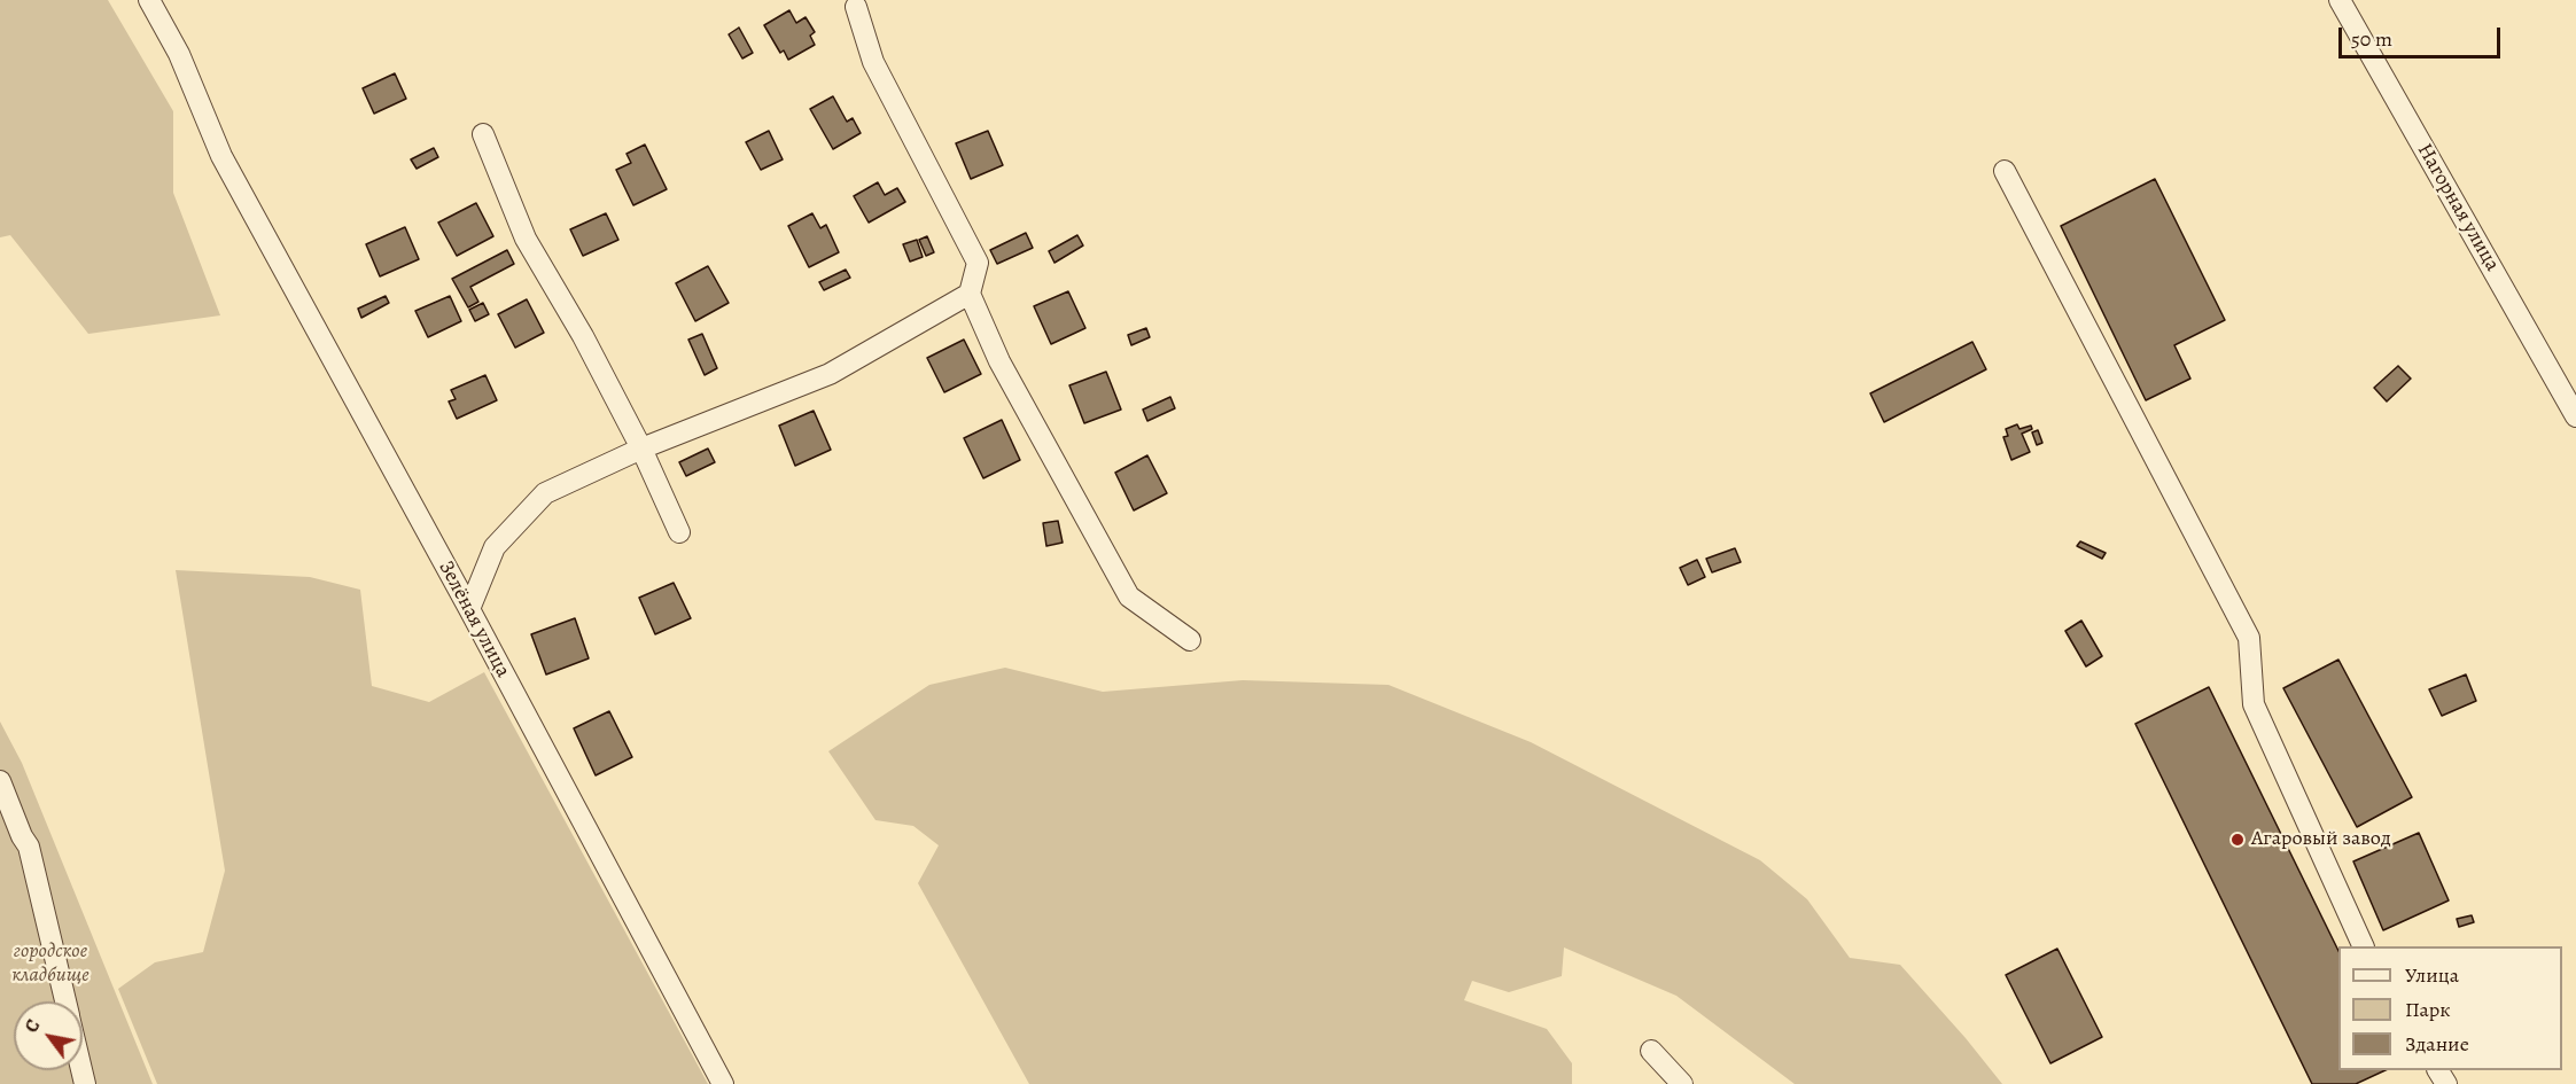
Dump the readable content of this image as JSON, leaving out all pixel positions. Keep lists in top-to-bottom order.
{
  "streets": {
    "street": ["Нагорная улица", "Зелёная улица"]
  },
  "parks": ["городское кладбище"],
  "places": ["Агаровый завод"],
  "legend": ["Улица", "Парк", "Здание"],
  "scale_bar": "50 m",
  "north": "top left"
}
